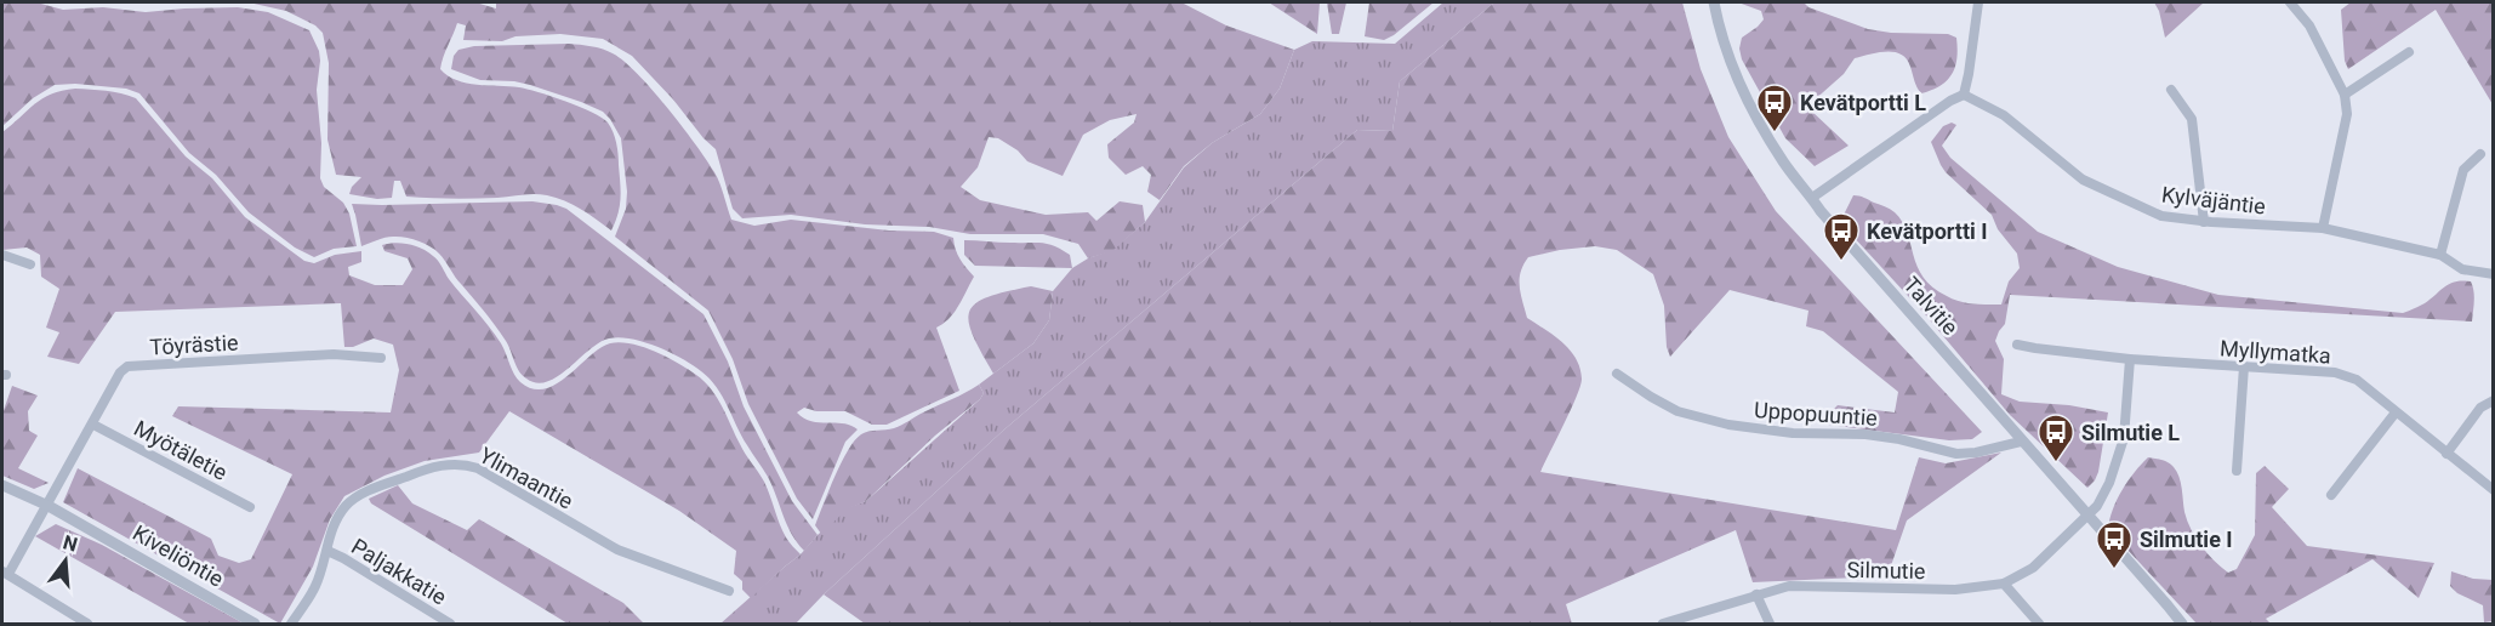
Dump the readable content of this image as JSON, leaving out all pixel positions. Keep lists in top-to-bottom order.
{
  "streets": {
    "street": [
      "Kylväjäntie",
      "Talvitie",
      "Töyrästie",
      "Myllymatka",
      "Uppopuuntie",
      "Myötäletie",
      "Ylimaantie",
      "Kiveliöntie",
      "Silmutie",
      "Paljakkatie"
    ]
  },
  "crossings": [
    ["Talvitie", "Uppopuuntie"],
    ["Talvitie", "Silmutie"],
    ["Töyrästie", "Myötäletie"],
    ["Töyrästie", "Kiveliöntie"],
    ["Myllymatka", "Silmutie"],
    ["Ylimaantie", "Paljakkatie"]
  ],
  "places": {
    "bus stop": [
      "Kevätportti L",
      "Kevätportti I",
      "Silmutie L",
      "Silmutie I"
    ]
  },
  "north": "top"
}
